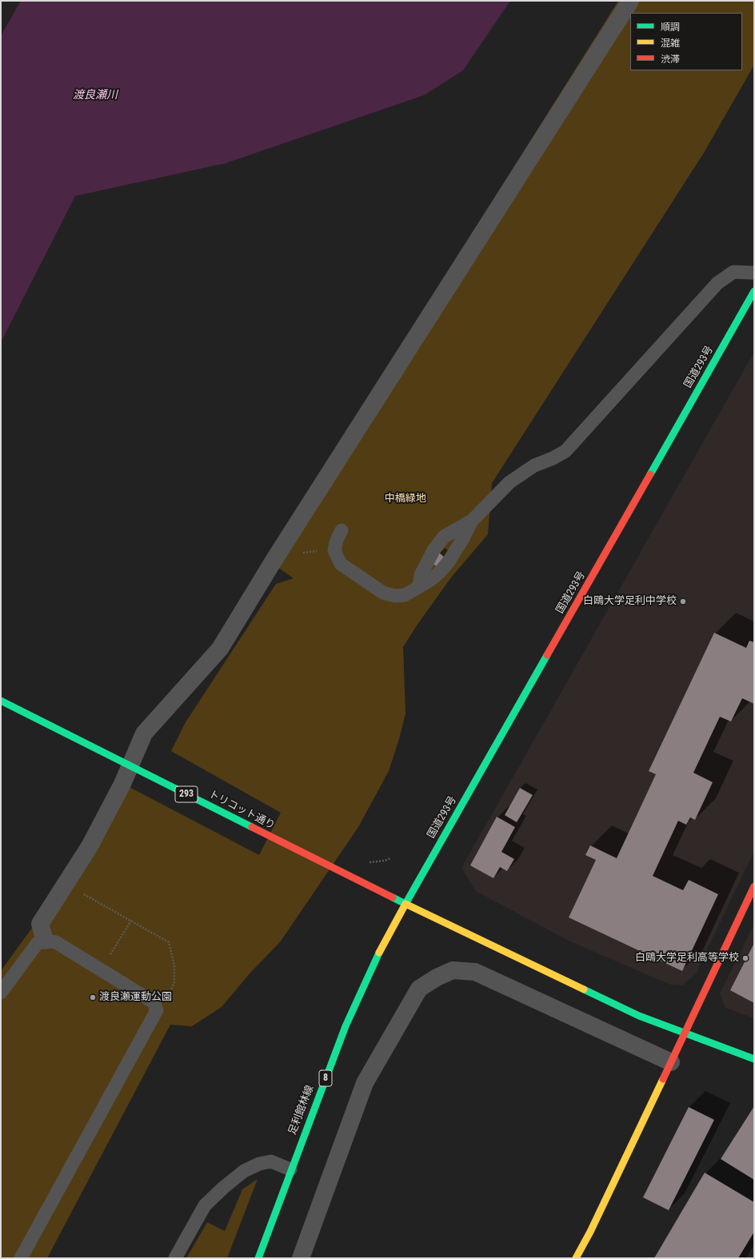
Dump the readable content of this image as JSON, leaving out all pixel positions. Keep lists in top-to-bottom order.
{
  "streets": {
    "main road": [
      "国道293号",
      "293",
      "トリコット通り",
      "8",
      "足利館林線"
    ]
  },
  "crossings": [
    ["国道293号", "トリコット通り"],
    ["国道293号", "足利館林線"],
    ["トリコット通り", "足利館林線"]
  ],
  "water": ["渡良瀬川"],
  "parks": ["中橋緑地"],
  "places": ["白鴎大学足利中学校", "白鴎大学足利高等学校", "渡良瀬運動公園"],
  "legend": ["順調", "混雑", "渋滞"]
}
